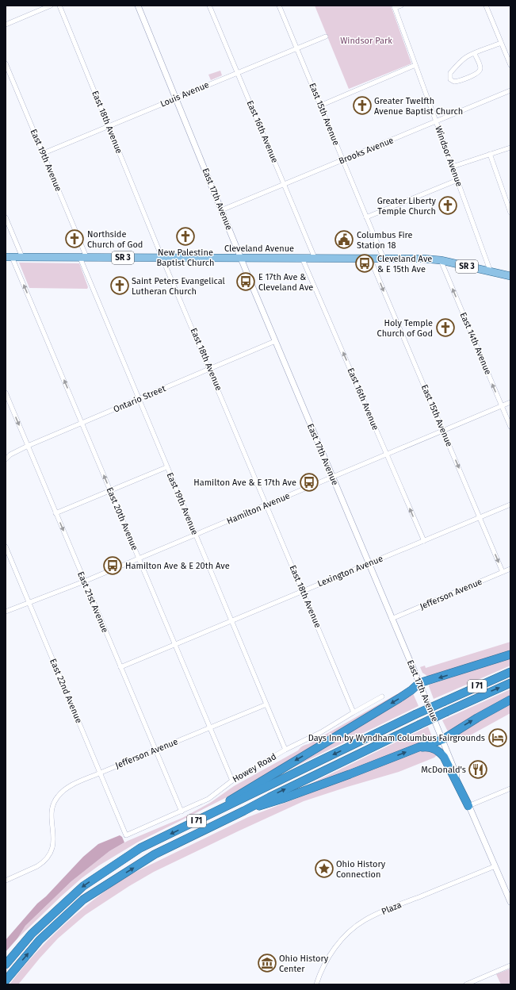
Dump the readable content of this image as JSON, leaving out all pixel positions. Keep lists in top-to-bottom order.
{
  "streets": {
    "highway": ["I 71"],
    "main road": ["Cleveland Avenue", "SR 3"],
    "street": [
      "Louis Avenue",
      "East 15th Avenue",
      "East 18th Avenue",
      "East 16th Avenue",
      "Brooks Avenue",
      "Windsor Avenue",
      "East 19th Avenue",
      "East 17th Avenue",
      "East 14th Avenue",
      "Ontario Street",
      "Hamilton Avenue",
      "East 20th Avenue",
      "Lexington Avenue",
      "Jefferson Avenue",
      "East 21st Avenue",
      "East 22nd Avenue",
      "Howey Road",
      "Plaza"
    ]
  },
  "crossings": [
    ["Louis Avenue", "East 15th Avenue"],
    ["Louis Avenue", "East 18th Avenue"],
    ["Louis Avenue", "East 16th Avenue"],
    ["Louis Avenue", "East 19th Avenue"],
    ["Louis Avenue", "East 17th Avenue"],
    ["East 15th Avenue", "Brooks Avenue"],
    ["East 15th Avenue", "Cleveland Avenue"],
    ["East 15th Avenue", "Hamilton Avenue"],
    ["East 15th Avenue", "Lexington Avenue"],
    ["East 15th Avenue", "Jefferson Avenue"],
    ["East 18th Avenue", "Cleveland Avenue"],
    ["East 18th Avenue", "Ontario Street"],
    ["East 18th Avenue", "Hamilton Avenue"],
    ["East 18th Avenue", "Lexington Avenue"],
    ["East 18th Avenue", "Howey Road"],
    ["East 16th Avenue", "Brooks Avenue"],
    ["East 16th Avenue", "Cleveland Avenue"],
    ["East 16th Avenue", "Hamilton Avenue"],
    ["East 16th Avenue", "Lexington Avenue"],
    ["Brooks Avenue", "Windsor Avenue"],
    ["Brooks Avenue", "East 17th Avenue"],
    ["Windsor Avenue", "Cleveland Avenue"],
    ["East 19th Avenue", "Cleveland Avenue"],
    ["East 19th Avenue", "Ontario Street"],
    ["East 19th Avenue", "Hamilton Avenue"],
    ["East 19th Avenue", "Lexington Avenue"],
    ["East 19th Avenue", "Jefferson Avenue"],
    ["East 19th Avenue", "Howey Road"],
    ["East 17th Avenue", "Cleveland Avenue"],
    ["East 17th Avenue", "Ontario Street"],
    ["East 17th Avenue", "Hamilton Avenue"],
    ["East 17th Avenue", "Lexington Avenue"],
    ["East 17th Avenue", "Jefferson Avenue"],
    ["East 17th Avenue", "Plaza"],
    ["Cleveland Avenue", "East 14th Avenue"],
    ["Cleveland Avenue", "East 20th Avenue"],
    ["East 14th Avenue", "Hamilton Avenue"],
    ["Ontario Street", "East 20th Avenue"],
    ["Ontario Street", "East 21st Avenue"],
    ["Hamilton Avenue", "East 20th Avenue"],
    ["Hamilton Avenue", "East 21st Avenue"],
    ["Hamilton Avenue", "East 22nd Avenue"],
    ["East 20th Avenue", "Lexington Avenue"],
    ["East 20th Avenue", "Jefferson Avenue"],
    ["East 20th Avenue", "Howey Road"],
    ["Lexington Avenue", "East 21st Avenue"],
    ["Jefferson Avenue", "East 21st Avenue"],
    ["Jefferson Avenue", "East 22nd Avenue"],
    ["East 21st Avenue", "Howey Road"],
    ["East 22nd Avenue", "Howey Road"]
  ],
  "one_way": [
    "East 15th Avenue",
    "East 16th Avenue",
    "East 14th Avenue",
    "East 20th Avenue"
  ],
  "parks": ["Windsor Park"],
  "places": {
    "church": [
      "Greater Twelfth Avenue Baptist Church",
      "Greater Liberty Temple Church",
      "New Palestine Baptist Church",
      "Northside Church of God",
      "Saint Peters Evangelical Lutheran Church",
      "Holy Temple Church of God"
    ],
    "public building": ["Columbus Fire Station 18"],
    "bus stop": [
      "Cleveland Ave & E 15th Ave",
      "E 17th Ave & Cleveland Ave",
      "Hamilton Ave & E 17th Ave",
      "Hamilton Ave & E 20th Ave"
    ],
    "hotel": ["Days Inn by Wyndham Columbus Fairgrounds"],
    "restaurant": ["McDonald's"],
    "place": ["Ohio History Connection"],
    "museum": ["Ohio History Center"]
  }
}
